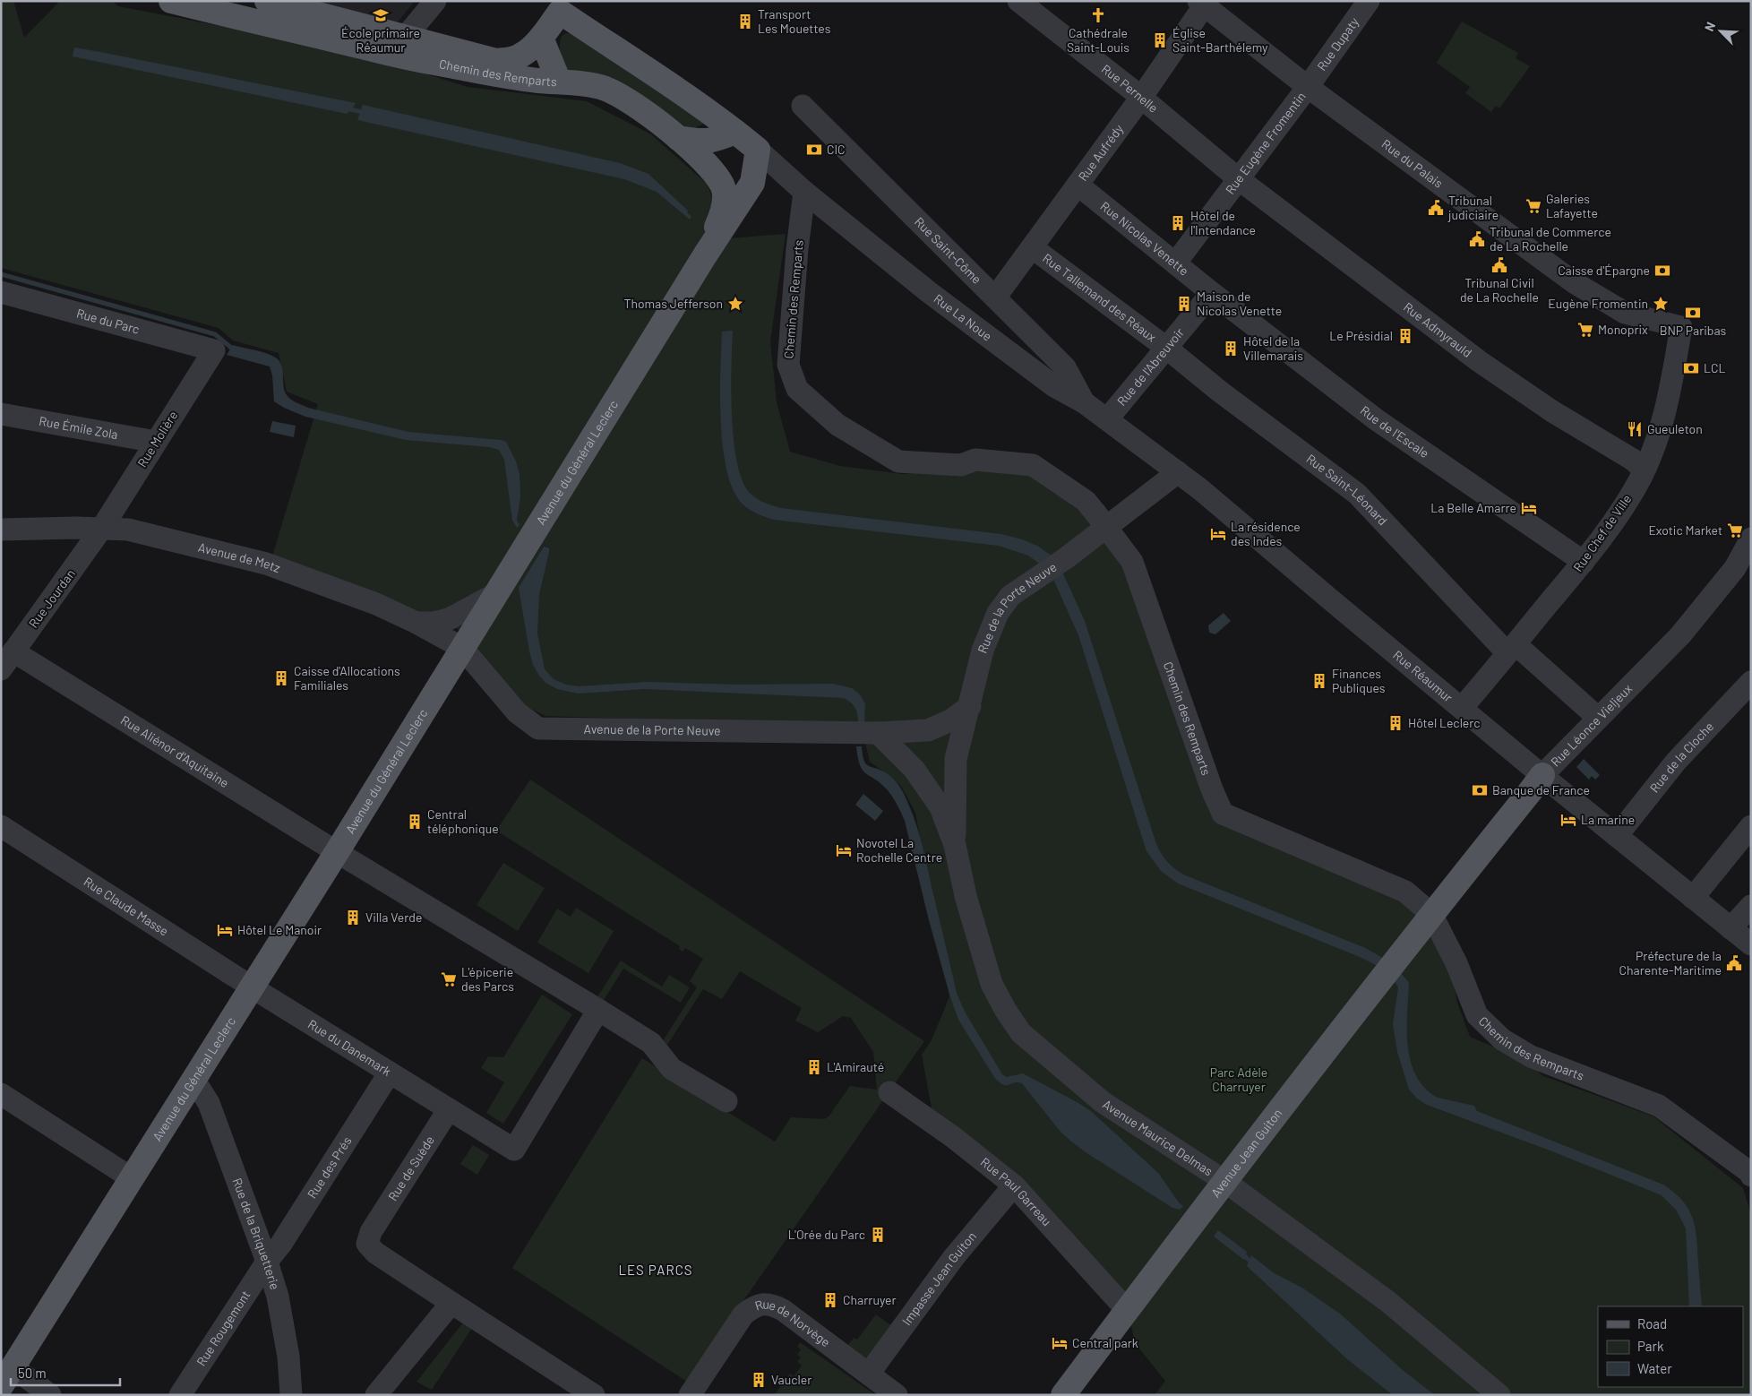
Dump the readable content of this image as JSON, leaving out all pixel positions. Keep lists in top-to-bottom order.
{
  "streets": {
    "main road": [
      "Chemin des Remparts",
      "Avenue du Général Leclerc",
      "Rue Léonce Vieljeux",
      "Avenue Jean Guiton"
    ],
    "street": [
      "Rue Dupaty",
      "Rue Pernelle",
      "Rue Eugène Fromentin",
      "Rue Aufrédy",
      "Rue du Palais",
      "Rue Nicolas Venette",
      "Rue Saint-Côme",
      "Rue Tallemand des Réaux",
      "Rue La Noue",
      "Rue du Parc",
      "Rue Admyrauld",
      "Rue de l'Abreuvoir",
      "Rue Émile Zola",
      "Rue de l'Escale",
      "Rue Molière",
      "Rue Saint-Léonard",
      "Rue Chef de Ville",
      "Avenue de Metz",
      "Rue Jourdan",
      "Rue de la Porte Neuve",
      "Rue Réaumur",
      "Avenue de la Porte Neuve",
      "Rue Aliénor d'Aquitaine",
      "Rue de la Cloche",
      "Rue Claude Masse",
      "Rue du Danemark",
      "Avenue Maurice Delmas",
      "Rue de Suède",
      "Rue des Prés",
      "Rue Paul Garreau",
      "Rue de la Briquetterie",
      "Impasse Jean Guiton",
      "Rue Rougemont",
      "Rue de Norvège"
    ]
  },
  "crossings": [
    ["Rue Dupaty", "Rue Eugène Fromentin"],
    ["Rue Dupaty", "Rue du Palais"],
    ["Chemin des Remparts", "Rue La Noue"],
    ["Chemin des Remparts", "Avenue du Général Leclerc"],
    ["Chemin des Remparts", "Rue de la Porte Neuve"],
    ["Chemin des Remparts", "Rue Léonce Vieljeux"],
    ["Chemin des Remparts", "Avenue Jean Guiton"],
    ["Rue Pernelle", "Rue Eugène Fromentin"],
    ["Rue Pernelle", "Rue Aufrédy"],
    ["Rue Pernelle", "Rue Admyrauld"],
    ["Rue Eugène Fromentin", "Rue du Palais"],
    ["Rue Eugène Fromentin", "Rue Nicolas Venette"],
    ["Rue Eugène Fromentin", "Rue Admyrauld"],
    ["Rue Aufrédy", "Rue du Palais"],
    ["Rue Aufrédy", "Rue Nicolas Venette"],
    ["Rue Aufrédy", "Rue Saint-Côme"],
    ["Rue Aufrédy", "Rue Tallemand des Réaux"],
    ["Rue du Palais", "Rue Chef de Ville"],
    ["Rue Nicolas Venette", "Rue de l'Abreuvoir"],
    ["Rue Nicolas Venette", "Rue de l'Escale"],
    ["Rue Saint-Côme", "Rue La Noue"],
    ["Rue Tallemand des Réaux", "Rue de l'Abreuvoir"],
    ["Rue Tallemand des Réaux", "Rue Saint-Léonard"],
    ["Rue La Noue", "Rue de l'Abreuvoir"],
    ["Rue La Noue", "Avenue du Général Leclerc"],
    ["Rue La Noue", "Rue de la Porte Neuve"],
    ["Rue La Noue", "Rue Réaumur"],
    ["Rue du Parc", "Rue Molière"],
    ["Rue Admyrauld", "Rue Chef de Ville"],
    ["Rue de l'Abreuvoir", "Rue de l'Escale"],
    ["Rue de l'Abreuvoir", "Rue Saint-Léonard"],
    ["Rue Émile Zola", "Rue Molière"],
    ["Rue de l'Escale", "Rue Chef de Ville"],
    ["Rue Molière", "Avenue de Metz"],
    ["Rue Molière", "Rue Jourdan"],
    ["Avenue du Général Leclerc", "Avenue de Metz"],
    ["Avenue du Général Leclerc", "Avenue de la Porte Neuve"],
    ["Avenue du Général Leclerc", "Rue Aliénor d'Aquitaine"],
    ["Avenue du Général Leclerc", "Rue Claude Masse"],
    ["Avenue du Général Leclerc", "Rue du Danemark"],
    ["Avenue du Général Leclerc", "Rue de la Briquetterie"],
    ["Rue Saint-Léonard", "Rue Chef de Ville"],
    ["Rue Saint-Léonard", "Rue Léonce Vieljeux"],
    ["Rue Chef de Ville", "Rue Réaumur"],
    ["Avenue de Metz", "Rue Jourdan"],
    ["Avenue de Metz", "Avenue de la Porte Neuve"],
    ["Rue Jourdan", "Rue Aliénor d'Aquitaine"],
    ["Rue de la Porte Neuve", "Rue Réaumur"],
    ["Rue de la Porte Neuve", "Avenue Maurice Delmas"],
    ["Rue Réaumur", "Rue Léonce Vieljeux"],
    ["Rue Réaumur", "Rue de la Cloche"],
    ["Rue Léonce Vieljeux", "Avenue Jean Guiton"],
    ["Avenue de la Porte Neuve", "Avenue Maurice Delmas"],
    ["Rue Claude Masse", "Rue du Danemark"],
    ["Rue du Danemark", "Rue de Suède"],
    ["Rue du Danemark", "Rue des Prés"],
    ["Avenue Maurice Delmas", "Avenue Jean Guiton"],
    ["Avenue Jean Guiton", "Rue Paul Garreau"],
    ["Rue des Prés", "Rue de la Briquetterie"],
    ["Rue des Prés", "Rue Rougemont"],
    ["Rue Paul Garreau", "Impasse Jean Guiton"],
    ["Rue de la Briquetterie", "Rue Rougemont"],
    ["Impasse Jean Guiton", "Rue de Norvège"]
  ],
  "districts": ["LES PARCS"],
  "parks": ["Parc Adèle Charruyer"],
  "places": {
    "school or university": ["École primaire Réaumur"],
    "church": ["Cathédrale Saint-Louis"],
    "building": [
      "Transport Les Mouettes",
      "Église Saint-Barthélemy",
      "Hôtel de l'Intendance",
      "Maison de Nicolas Venette",
      "Le Présidial",
      "Hôtel de la Villemarais",
      "Caisse d'Allocations Familiales",
      "Finances Publiques",
      "Hôtel Leclerc",
      "Central téléphonique",
      "Villa Verde",
      "L'Amirauté",
      "L'Orée du Parc",
      "Charruyer",
      "Vaucler"
    ],
    "bank": [
      "CIC",
      "Caisse d'Épargne",
      "BNP Paribas",
      "LCL",
      "Banque de France"
    ],
    "supermarket": [
      "Galeries Lafayette",
      "Monoprix",
      "Exotic Market",
      "L'épicerie des Parcs"
    ],
    "public building": [
      "Tribunal judiciaire",
      "Tribunal de Commerce de La Rochelle",
      "Tribunal Civil de La Rochelle",
      "Préfecture de la Charente-Maritime"
    ],
    "place": ["Thomas Jefferson", "Eugène Fromentin"],
    "restaurant": ["Gueuleton"],
    "hotel": [
      "La Belle Amarre",
      "La résidence des Indes",
      "La marine",
      "Novotel La Rochelle Centre",
      "Hôtel Le Manoir",
      "Central park"
    ]
  },
  "legend": ["Road", "Park", "Water"],
  "scale_bar": "50 m",
  "north": "top left"
}
